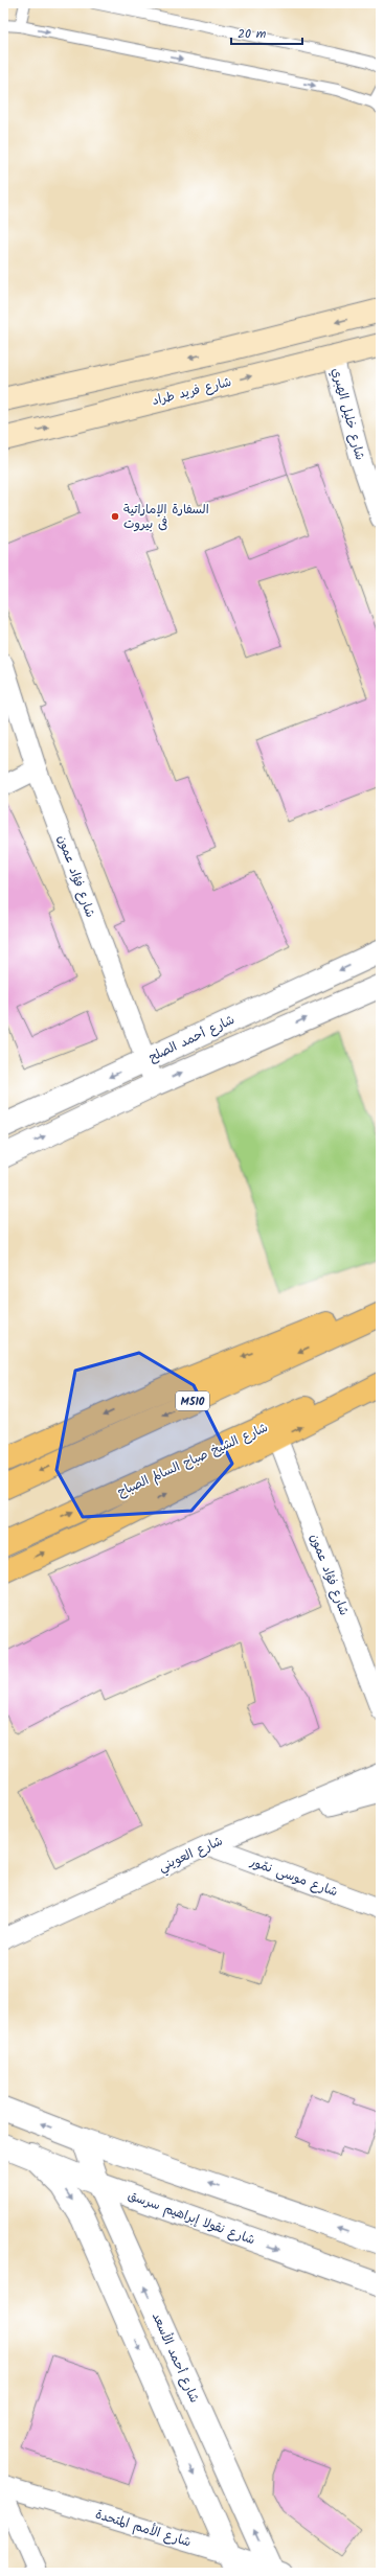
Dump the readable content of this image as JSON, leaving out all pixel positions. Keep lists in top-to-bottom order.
{
  "streets": {
    "highway": ["M510", "شارع الشيخ صباح السالم الصباح"],
    "main road": ["شارع فريد طراد"],
    "street": [
      "شارع خليل الهبري",
      "شارع فؤاد عمون",
      "شارع أحمد الصلح",
      "شارع العويني",
      "شارع موسى نمّور",
      "شارع نقولا إبراهيم سرسق",
      "شارع أحمد الأسعد",
      "شارع الأمم المتحدة"
    ]
  },
  "crossings": [
    ["شارع فريد طراد", "شارع خليل الهبري"],
    ["شارع فؤاد عمون", "شارع أحمد الصلح"],
    ["شارع العويني", "شارع موسى نمّور"],
    ["شارع نقولا إبراهيم سرسق", "شارع أحمد الأسعد"],
    ["شارع أحمد الأسعد", "شارع الأمم المتحدة"]
  ],
  "places": ["السفارة الإماراتية فى بيروت"],
  "scale_bar": "20 m"
}
